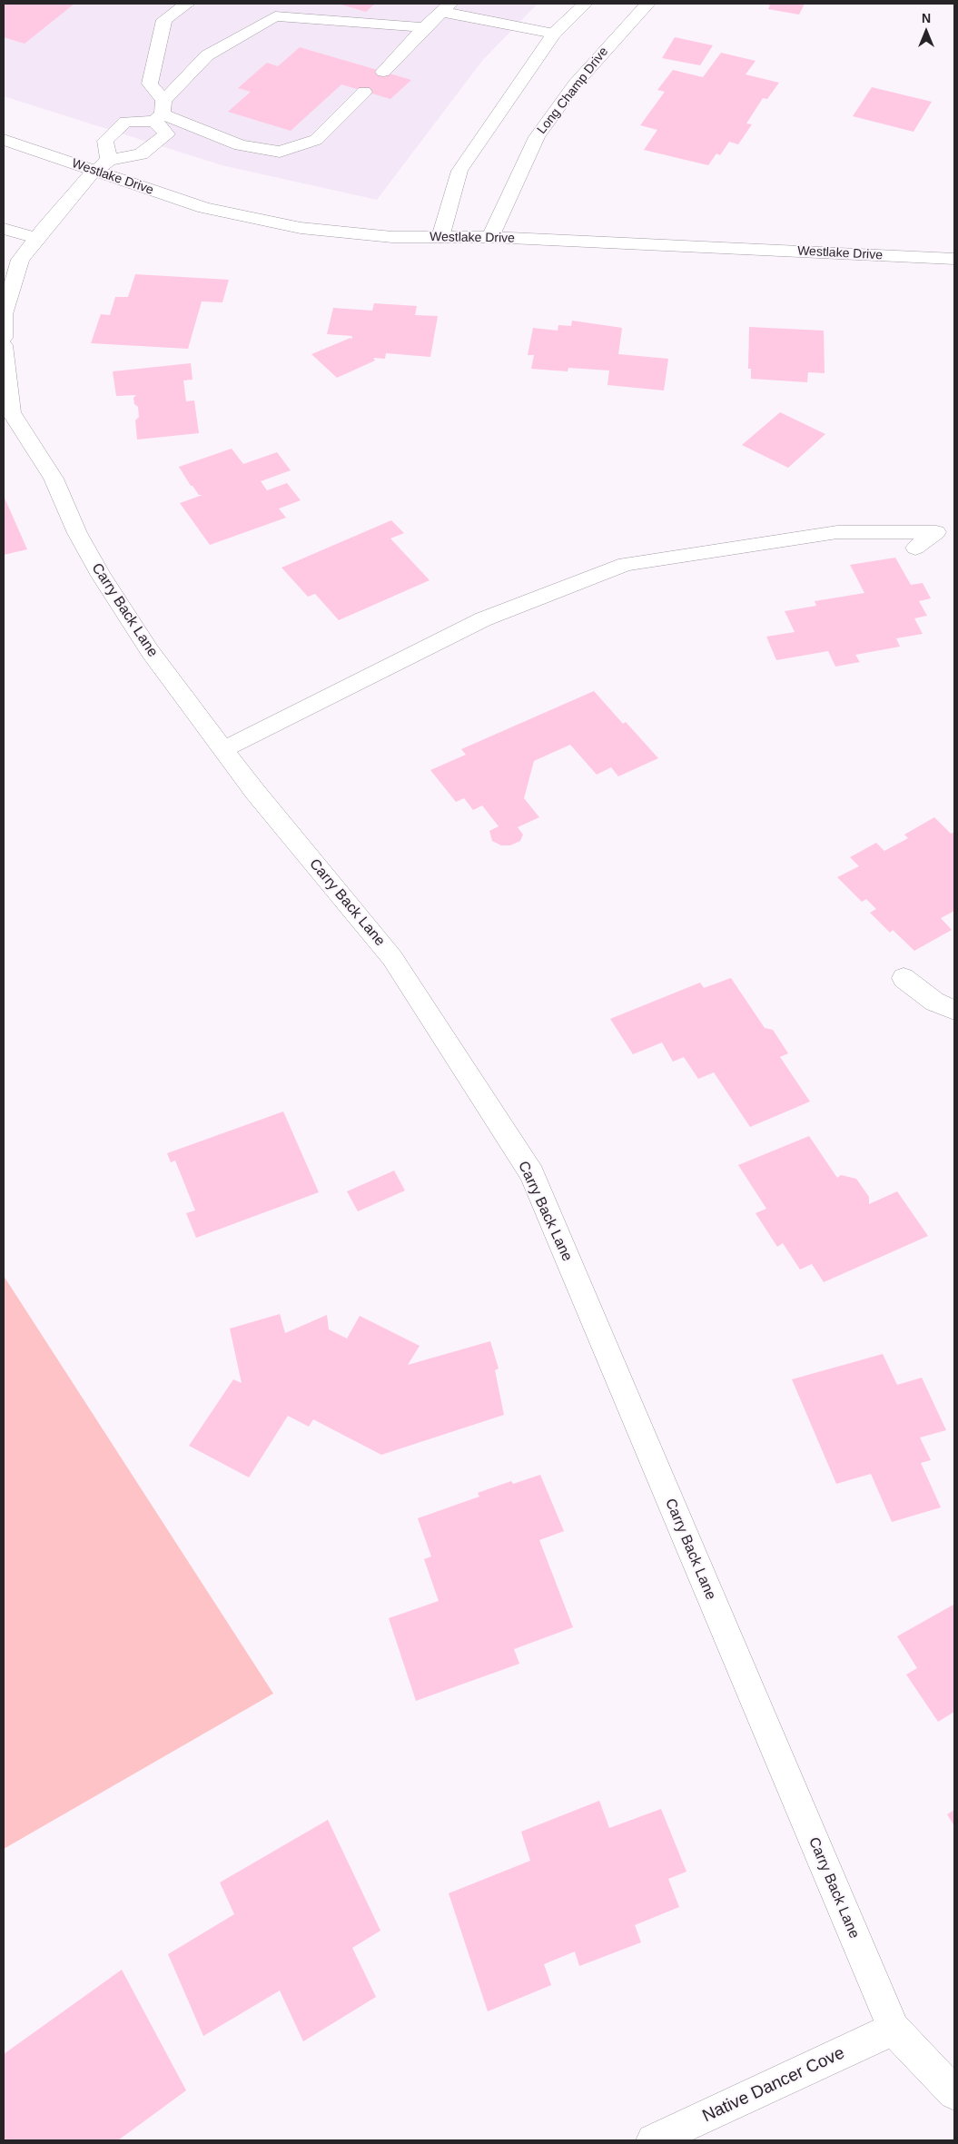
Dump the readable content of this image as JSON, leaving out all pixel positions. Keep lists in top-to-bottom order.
{
  "streets": {
    "street": [
      "Long Champ Drive",
      "Westlake Drive",
      "Carry Back Lane",
      "Native Dancer Cove"
    ]
  },
  "crossings": [
    ["Long Champ Drive", "Westlake Drive"],
    ["Carry Back Lane", "Native Dancer Cove"]
  ],
  "north": "top"
}
